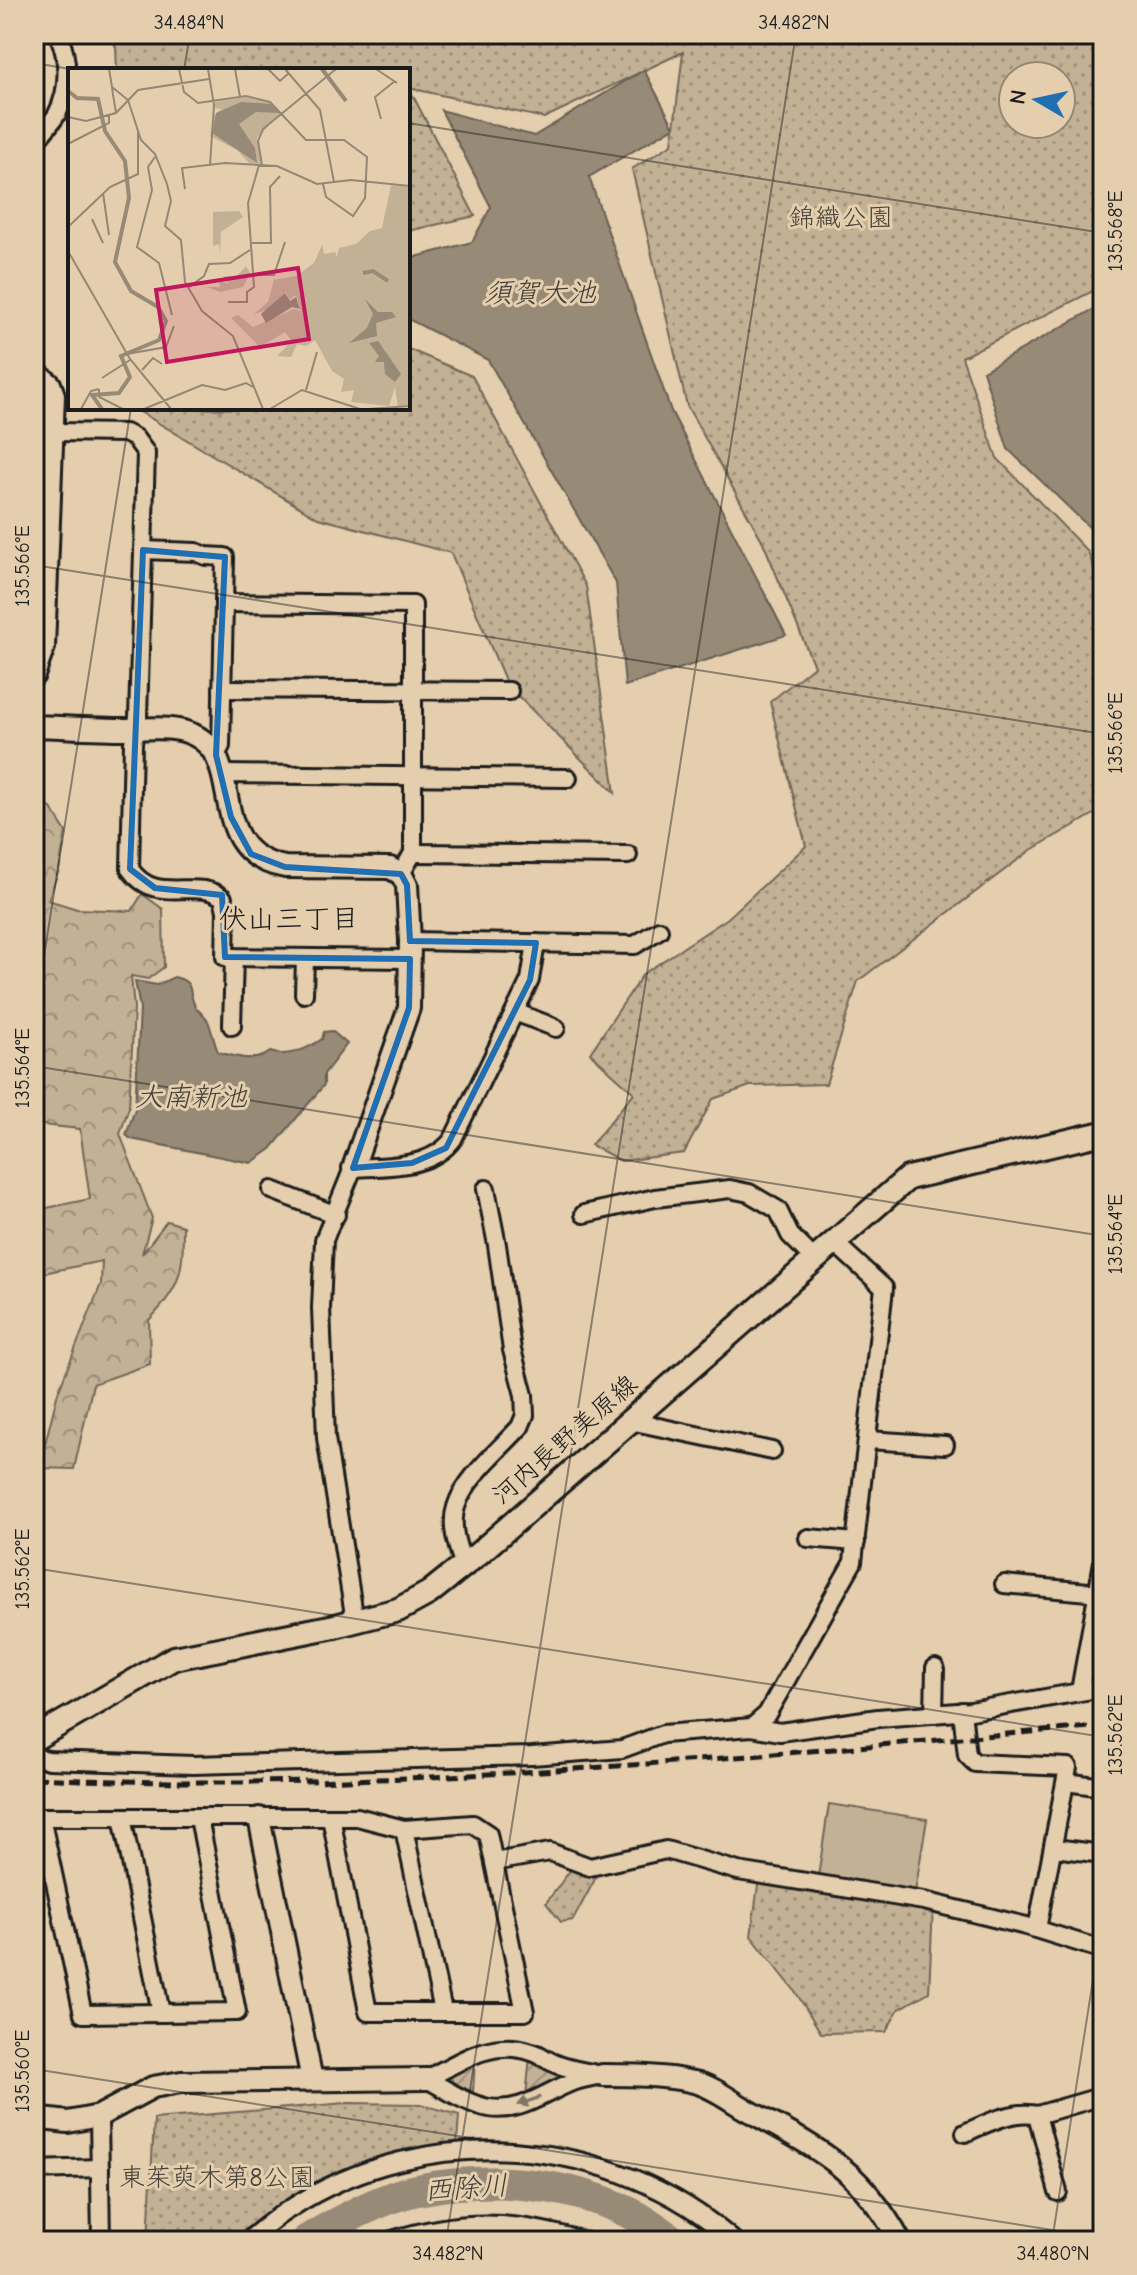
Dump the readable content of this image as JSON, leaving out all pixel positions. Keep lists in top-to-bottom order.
{
  "streets": {
    "main road": ["河内長野美原線"]
  },
  "districts": ["伏山三丁目"],
  "water": ["須賀大池", "大南新池", "西除川"],
  "parks": ["錦織公園", "東茱萸木第8公園"],
  "north": "left",
  "coordinates": [
    "34.484°N",
    "34.482°N",
    "135.568°E",
    "135.566°E",
    "135.564°E",
    "135.562°E",
    "135.560°E",
    "34.480°N"
  ]
}
